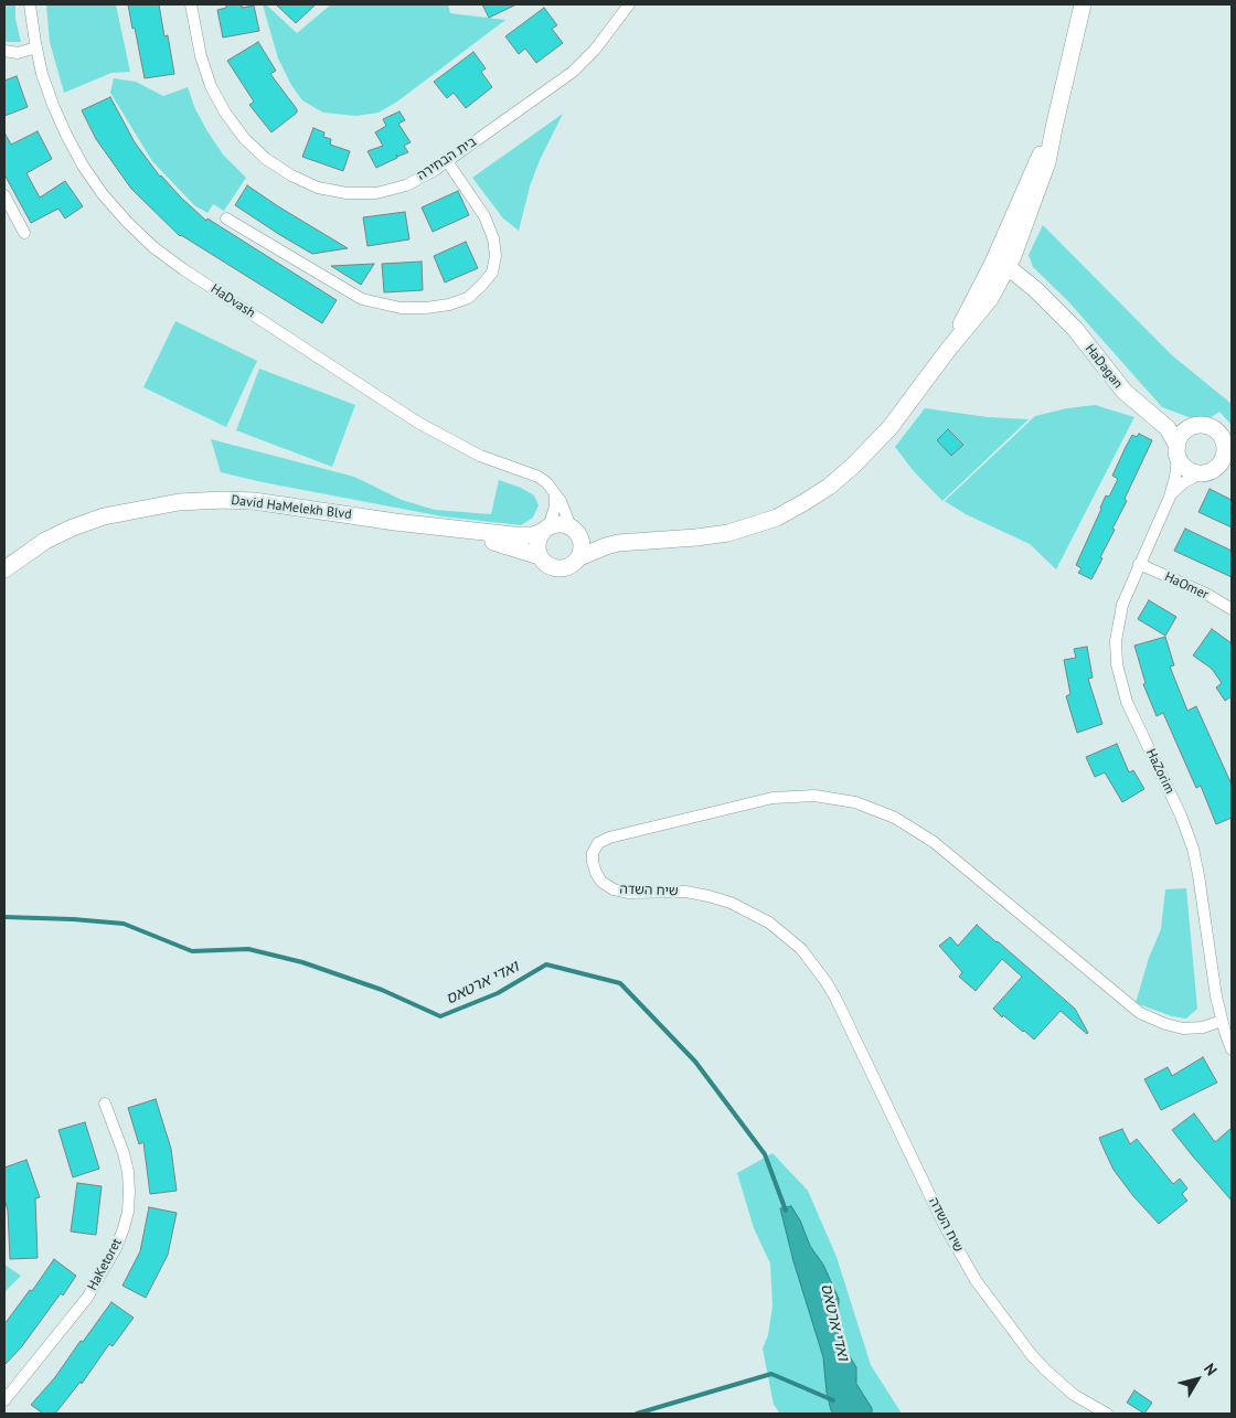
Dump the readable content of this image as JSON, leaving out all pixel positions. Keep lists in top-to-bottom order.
{
  "streets": {
    "street": [
      "בית הבחירה",
      "HaDvash",
      "HaDagan",
      "David HaMelekh Blvd",
      "HaOmer",
      "HaZorim",
      "שיח השדה",
      "HaKetoret"
    ]
  },
  "crossings": [
    ["HaDvash", "David HaMelekh Blvd"],
    ["HaOmer", "HaZorim"],
    ["HaZorim", "שיח השדה"]
  ],
  "water": ["ואדי ארטאס"],
  "north": "top right"
}
